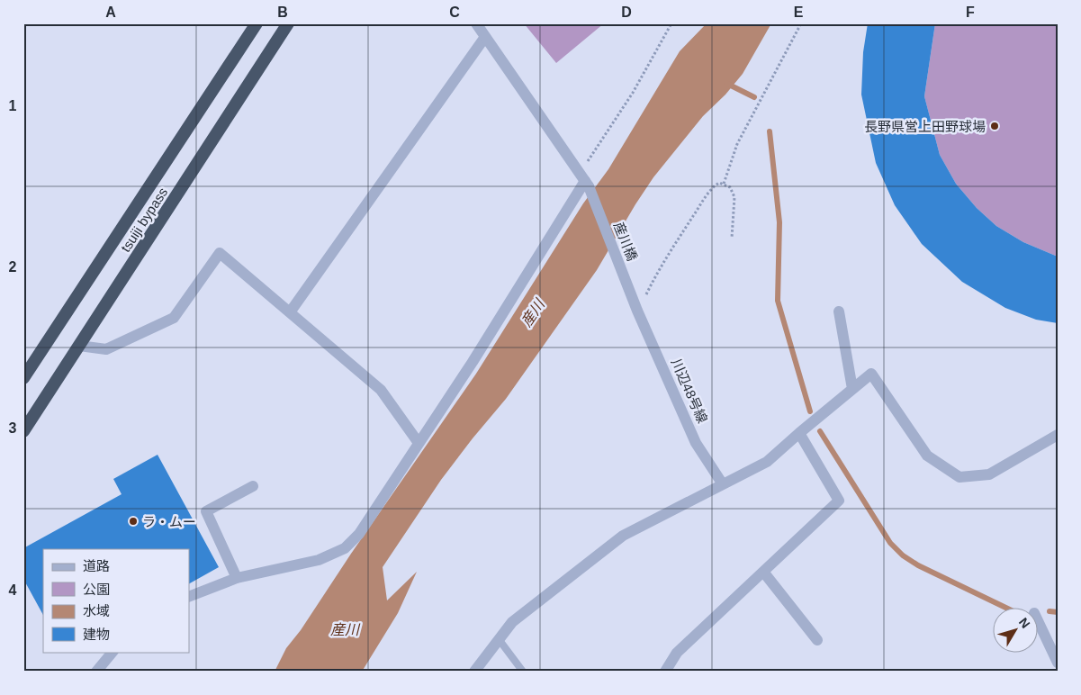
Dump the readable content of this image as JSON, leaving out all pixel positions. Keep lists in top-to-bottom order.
{
  "streets": {
    "highway": ["tsuiji bypass"],
    "street": ["産川橋", "川辺48号線"]
  },
  "crossings": [
    ["産川橋", "川辺48号線"]
  ],
  "water": ["産川"],
  "places": ["長野県営上田野球場", "ラ・ムー"],
  "legend": [
    "道路",
    "公園",
    "水域",
    "建物"
  ],
  "north": "top right",
  "grid": {
    "columns": [
      "A",
      "B",
      "C",
      "D",
      "E",
      "F"
    ],
    "rows": [
      "1",
      "2",
      "3",
      "4"
    ]
  }
}
